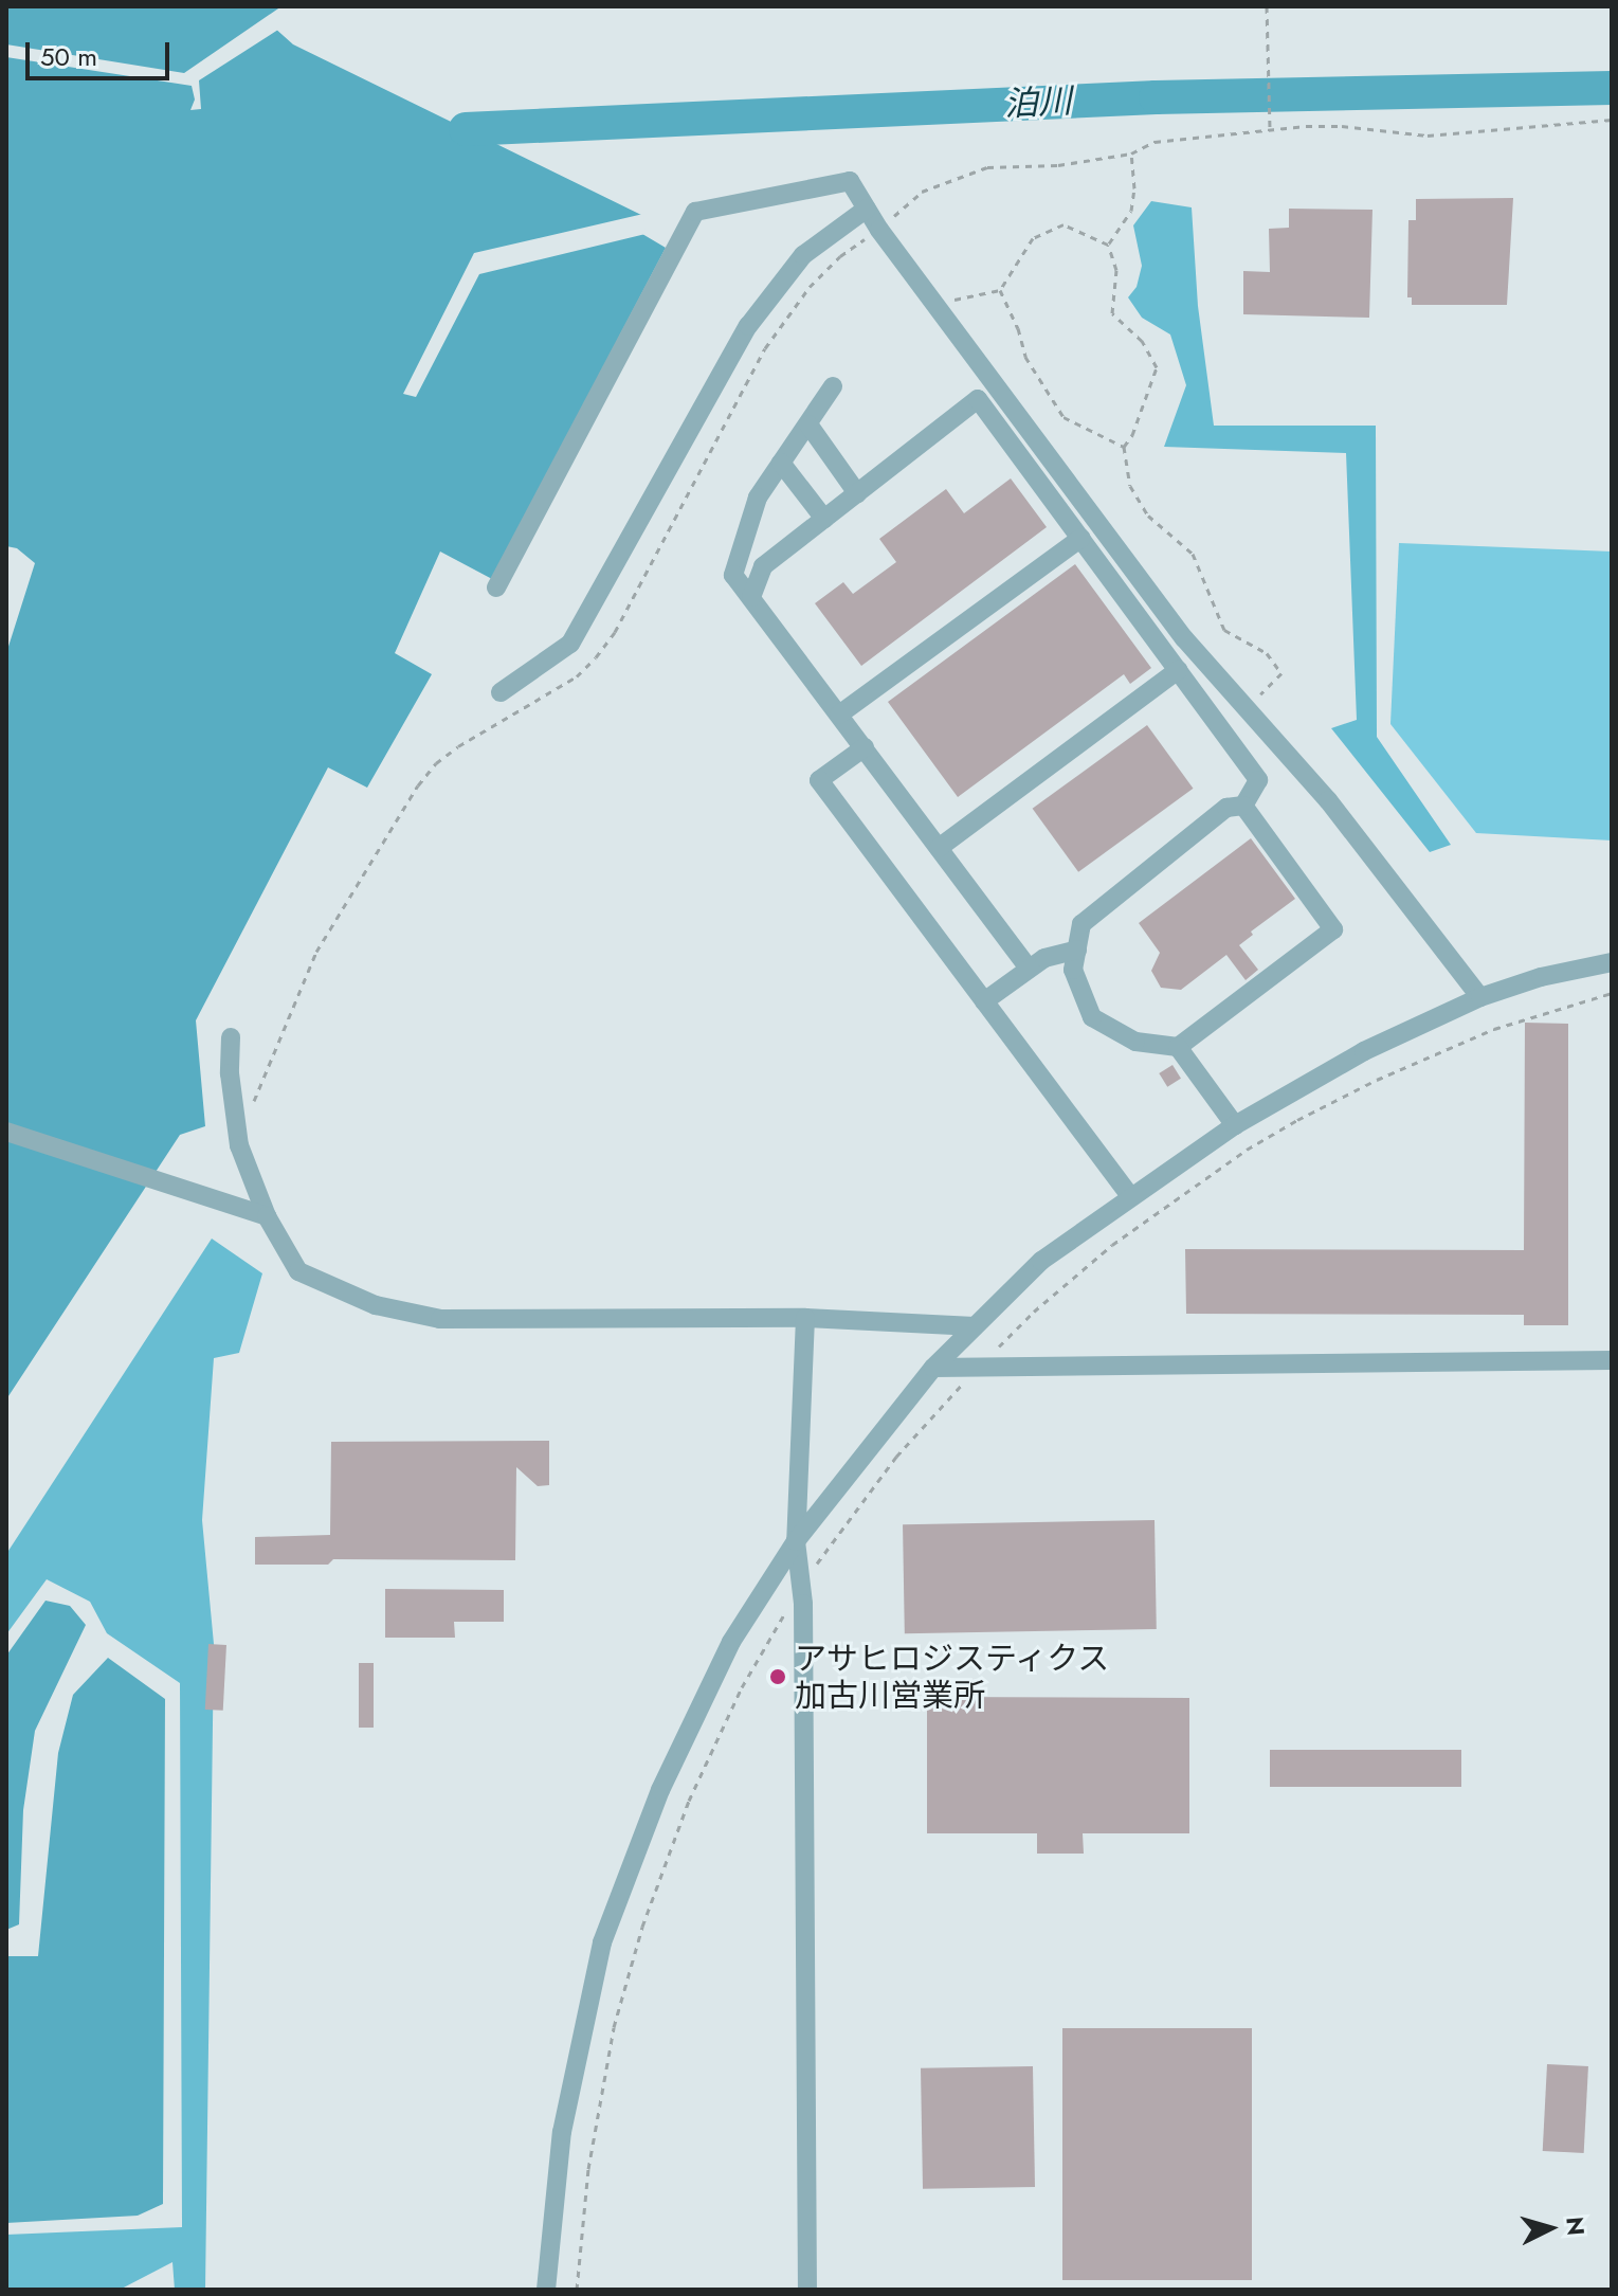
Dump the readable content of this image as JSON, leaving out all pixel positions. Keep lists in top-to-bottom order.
{
  "water": ["泊川"],
  "places": ["アサヒロジスティクス 加古川営業所"],
  "scale_bar": "50 m",
  "north": "right"
}
